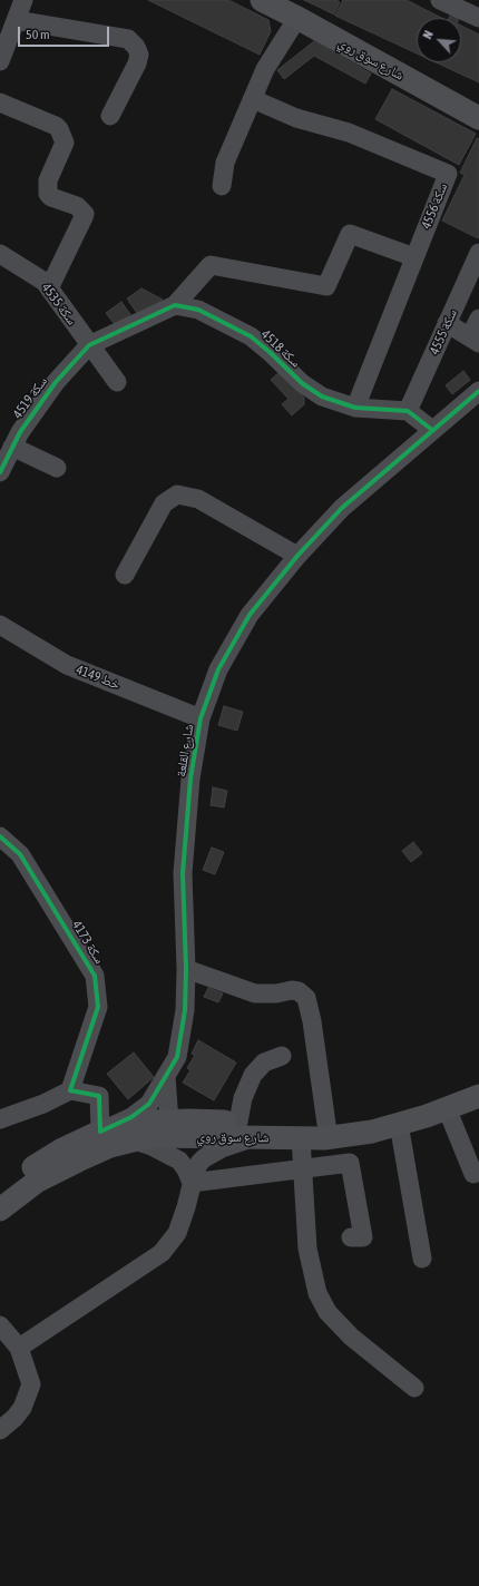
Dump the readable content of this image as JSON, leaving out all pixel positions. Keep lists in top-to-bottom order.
{
  "streets": {
    "main road": ["شارع سوق روي"],
    "street": [
      "سكة 4556",
      "سكة 4535",
      "سكة 4555",
      "سكة 4518",
      "سكة 4519",
      "4149 خط",
      "شارع القلعة",
      "سكة 4173"
    ]
  },
  "crossings": [
    ["شارع سوق روي", "شارع القلعة"],
    ["سكة 4556", "سكة 4518"],
    ["سكة 4535", "سكة 4519"],
    ["سكة 4555", "سكة 4518"],
    ["4149 خط", "شارع القلعة"]
  ],
  "scale_bar": "50 m",
  "north": "top left"
}
